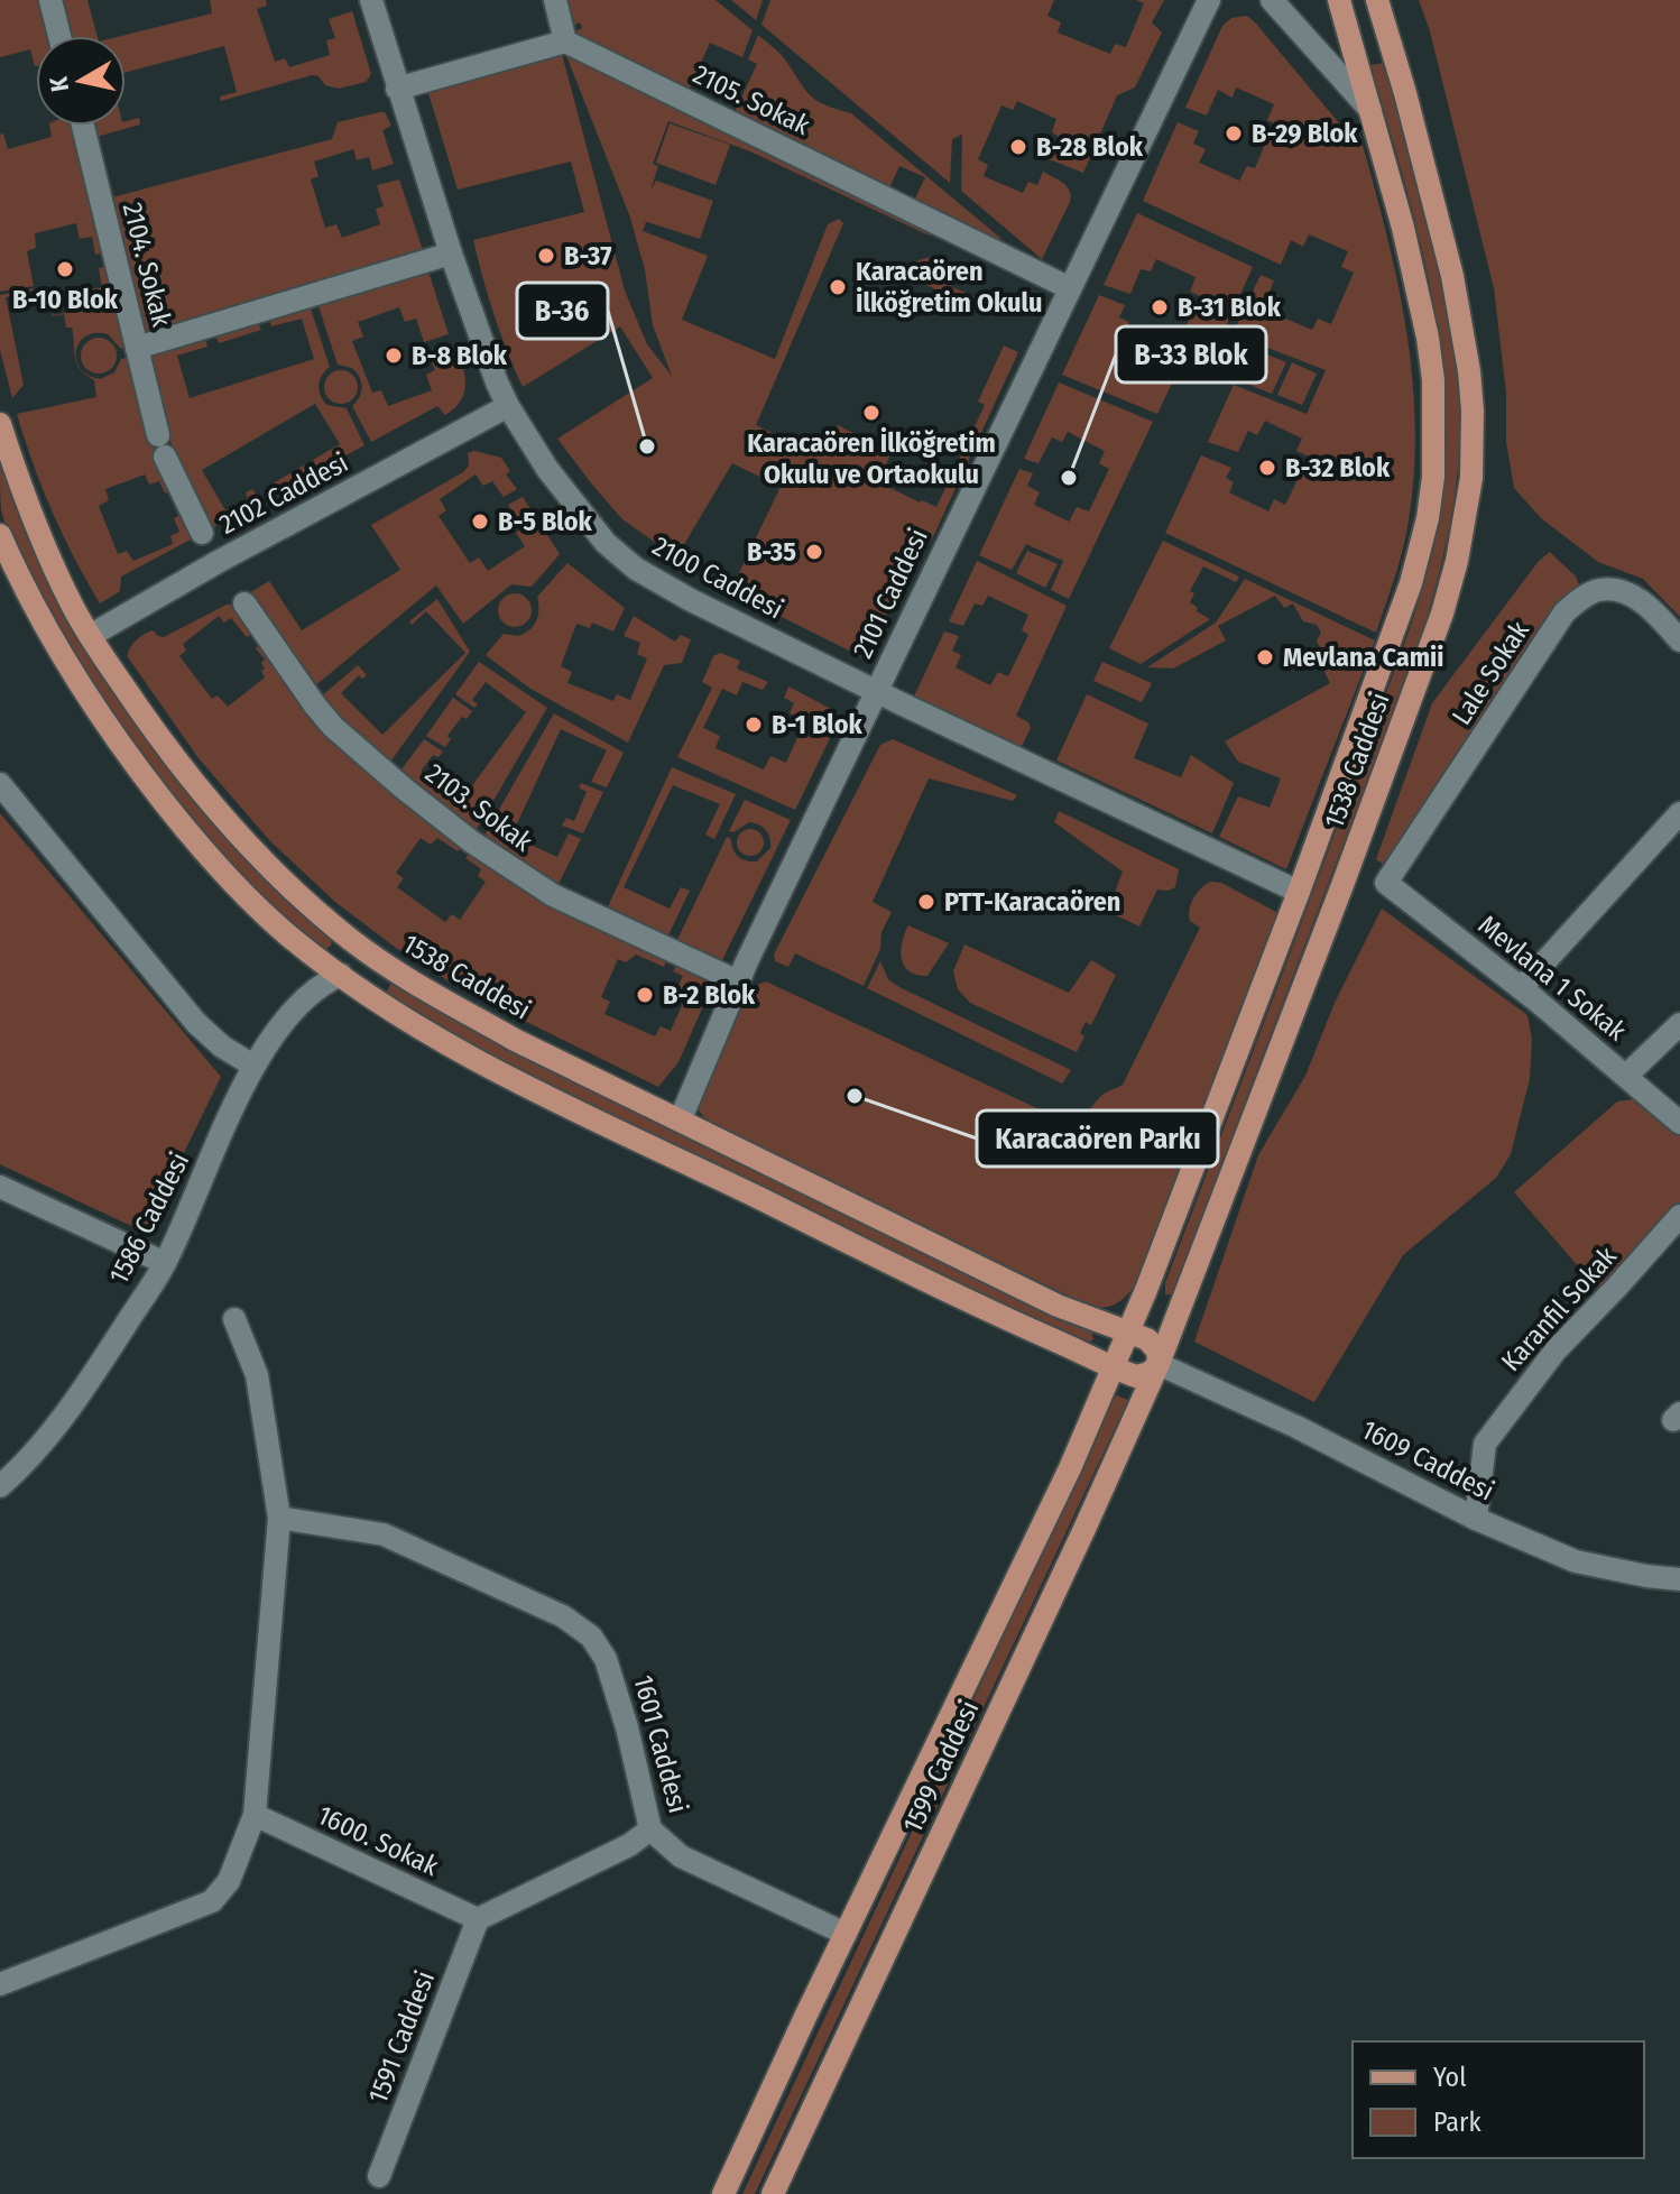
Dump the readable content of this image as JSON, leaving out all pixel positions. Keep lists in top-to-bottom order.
{
  "streets": {
    "main road": ["1538 Caddesi", "1599 Caddesi"],
    "street": [
      "2105. Sokak",
      "2104. Sokak",
      "2102 Caddesi",
      "2100 Caddesi",
      "2101 Caddesi",
      "Lale Sokak",
      "2103. Sokak",
      "Mevlana 1 Sokak",
      "1586 Caddesi",
      "Karanfil Sokak",
      "1609 Caddesi",
      "1601 Caddesi",
      "1600. Sokak",
      "1591 Caddesi"
    ]
  },
  "crossings": [
    ["2105. Sokak", "2101 Caddesi"],
    ["2102 Caddesi", "2100 Caddesi"],
    ["2102 Caddesi", "1538 Caddesi"],
    ["2100 Caddesi", "2101 Caddesi"],
    ["2100 Caddesi", "1538 Caddesi"],
    ["2101 Caddesi", "1538 Caddesi"],
    ["2101 Caddesi", "2103. Sokak"],
    ["Lale Sokak", "Mevlana 1 Sokak"],
    ["1538 Caddesi", "1609 Caddesi"],
    ["1538 Caddesi", "1599 Caddesi"],
    ["Karanfil Sokak", "1609 Caddesi"],
    ["1609 Caddesi", "1599 Caddesi"],
    ["1601 Caddesi", "1599 Caddesi"],
    ["1600. Sokak", "1591 Caddesi"]
  ],
  "places": [
    "B-29 Blok",
    "B-28 Blok",
    "B-37",
    "B-10 Blok",
    "Karacaören İlköğretim Okulu",
    "B-31 Blok",
    "B-8 Blok",
    "Karacaören İlköğretim Okulu ve Ortaokulu",
    "B-36",
    "B-32 Blok",
    "B-33 Blok",
    "B-5 Blok",
    "B-35",
    "Mevlana Camii",
    "B-1 Blok",
    "PTT-Karacaören",
    "B-2 Blok",
    "Karacaören Parkı"
  ],
  "legend": ["Yol", "Park"],
  "north": "left"
}
